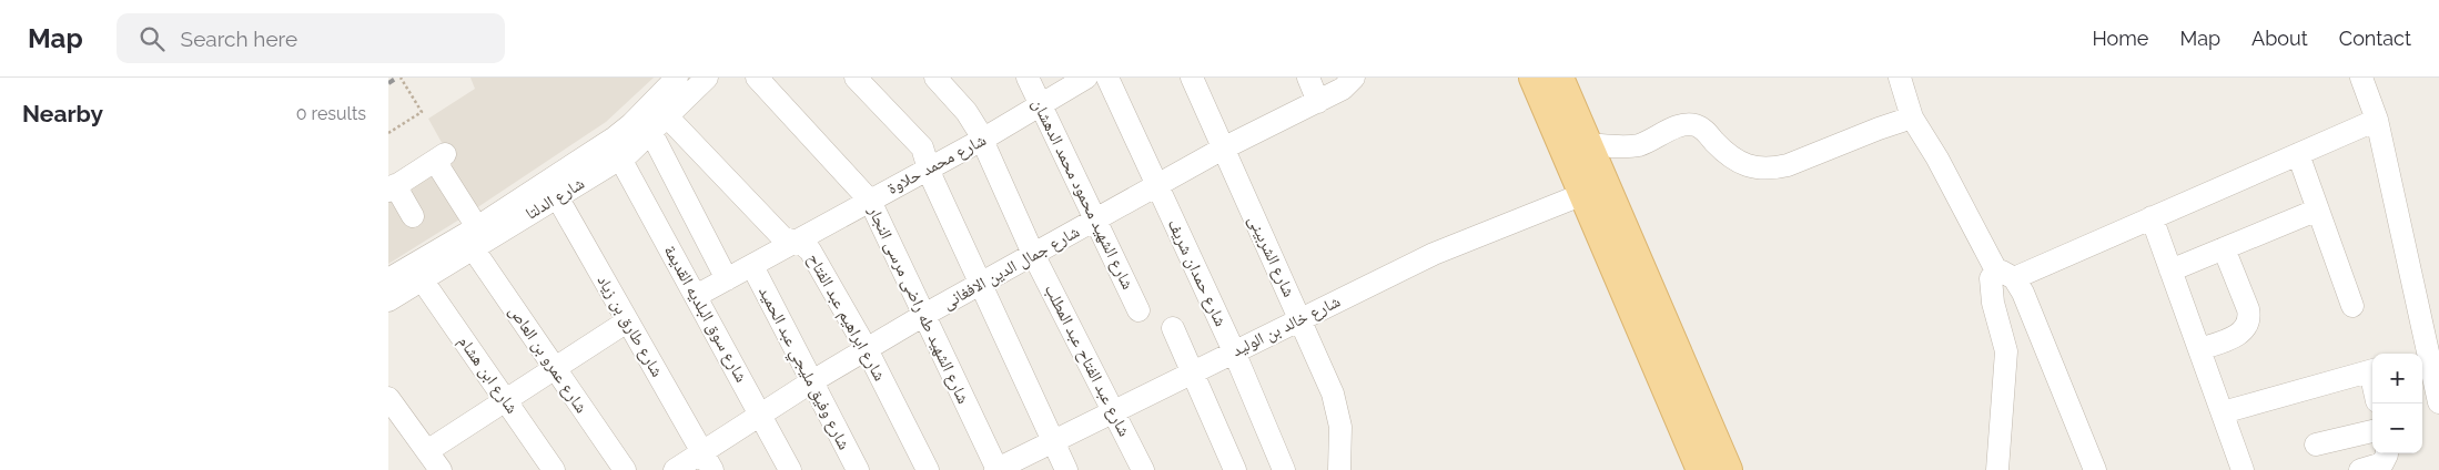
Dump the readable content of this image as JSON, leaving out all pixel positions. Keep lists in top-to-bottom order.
{
  "streets": {
    "street": [
      "شارع محمد حلاوة",
      "شارع الشهيد محمود محمد الدهشان",
      "شارع الدلتا",
      "شارع الشربينى",
      "شارع جمال الدين الافغانى",
      "شارع حمدان شريف",
      "شارع الشهيد طه راضى مرسى النجار",
      "شارع سوق البلديه القديمة",
      "شارع ابراهيم عبد الفتاح",
      "شارع طارق بن زياد",
      "شارع خالد بن الوليد",
      "شارع عمرو بن العاص",
      "شارع عبد الفتاح عبد المطلب",
      "شارع وفيق مليجي عبد الحميد",
      "شارع ابن هشام"
    ]
  },
  "crossings": [
    ["شارع محمد حلاوة", "شارع الشهيد محمود محمد الدهشان"],
    ["شارع محمد حلاوة", "شارع الشهيد طه راضى مرسى النجار"],
    ["شارع محمد حلاوة", "شارع سوق البلديه القديمة"],
    ["شارع محمد حلاوة", "شارع ابراهيم عبد الفتاح"],
    ["شارع محمد حلاوة", "شارع عبد الفتاح عبد المطلب"],
    ["شارع محمد حلاوة", "شارع وفيق مليجي عبد الحميد"],
    ["شارع الشهيد محمود محمد الدهشان", "شارع جمال الدين الافغانى"],
    ["شارع الدلتا", "شارع سوق البلديه القديمة"],
    ["شارع الدلتا", "شارع ابراهيم عبد الفتاح"],
    ["شارع الدلتا", "شارع طارق بن زياد"],
    ["شارع الدلتا", "شارع عمرو بن العاص"],
    ["شارع الدلتا", "شارع ابن هشام"],
    ["شارع الشربينى", "شارع جمال الدين الافغانى"],
    ["شارع الشربينى", "شارع خالد بن الوليد"],
    ["شارع جمال الدين الافغانى", "شارع حمدان شريف"],
    ["شارع جمال الدين الافغانى", "شارع الشهيد طه راضى مرسى النجار"],
    ["شارع جمال الدين الافغانى", "شارع سوق البلديه القديمة"],
    ["شارع جمال الدين الافغانى", "شارع ابراهيم عبد الفتاح"],
    ["شارع جمال الدين الافغانى", "شارع طارق بن زياد"],
    ["شارع جمال الدين الافغانى", "شارع عبد الفتاح عبد المطلب"],
    ["شارع جمال الدين الافغانى", "شارع وفيق مليجي عبد الحميد"],
    ["شارع حمدان شريف", "شارع خالد بن الوليد"],
    ["شارع الشهيد طه راضى مرسى النجار", "شارع خالد بن الوليد"],
    ["شارع خالد بن الوليد", "شارع عبد الفتاح عبد المطلب"]
  ],
  "page": {
    "header": "Map",
    "search": "Search here",
    "nav": [
      "Home",
      "Map",
      "About",
      "Contact"
    ],
    "heading": ["Nearby", "0 results"],
    "map_buttons": ["+", "−"]
  }
}
